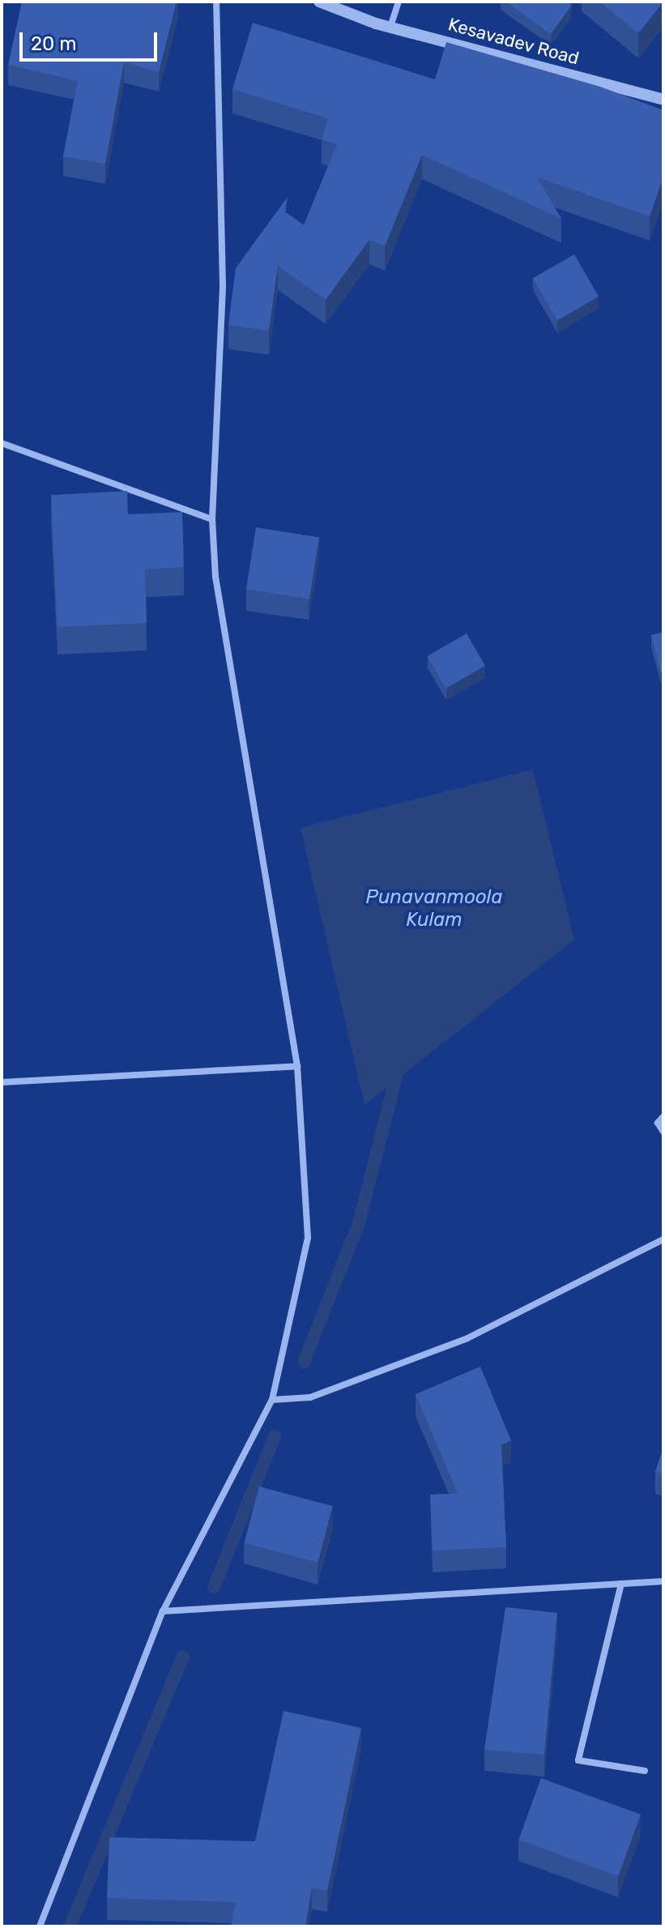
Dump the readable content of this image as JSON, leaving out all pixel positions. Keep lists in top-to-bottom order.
{
  "streets": {
    "street": ["Kesavadev Road"]
  },
  "water": ["Punavanmoola Kulam"],
  "scale_bar": "20 m"
}
